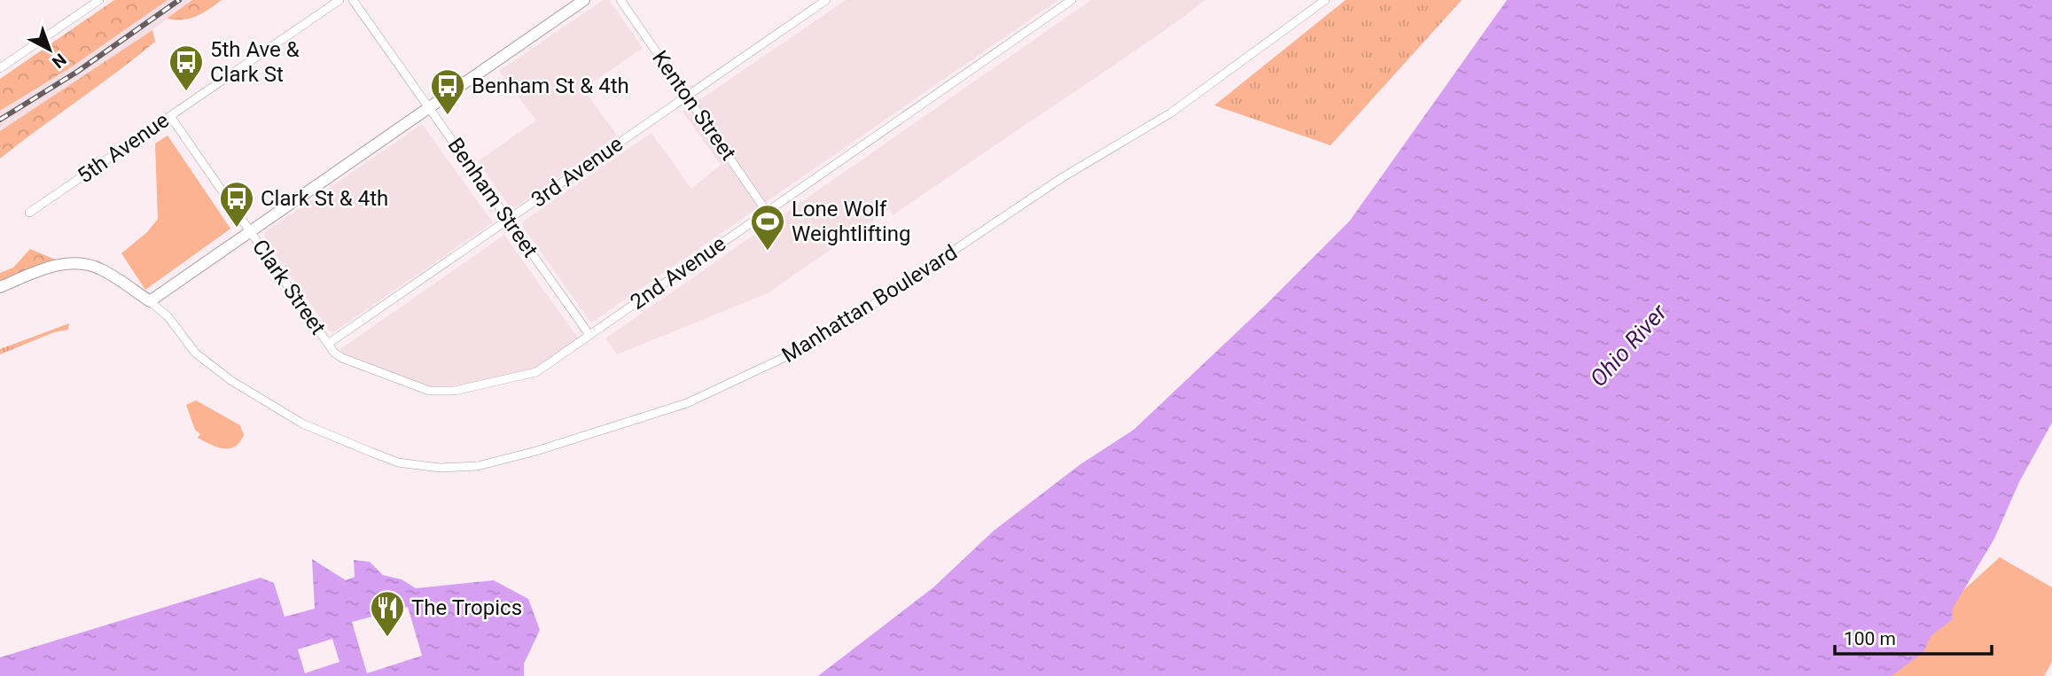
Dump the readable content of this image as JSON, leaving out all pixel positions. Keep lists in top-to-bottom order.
{
  "streets": {
    "street": [
      "Kenton Street",
      "5th Avenue",
      "3rd Avenue",
      "Benham Street",
      "2nd Avenue",
      "Clark Street",
      "Manhattan Boulevard"
    ]
  },
  "crossings": [
    ["Kenton Street", "3rd Avenue"],
    ["Kenton Street", "2nd Avenue"],
    ["5th Avenue", "Clark Street"],
    ["3rd Avenue", "Benham Street"],
    ["3rd Avenue", "Clark Street"],
    ["Benham Street", "2nd Avenue"],
    ["2nd Avenue", "Clark Street"]
  ],
  "water": ["Ohio River"],
  "places": {
    "bus stop": ["5th Ave & Clark St", "Benham St & 4th", "Clark St & 4th"],
    "sports": ["Lone Wolf Weightlifting"],
    "restaurant": ["The Tropics"]
  },
  "scale_bar": "100 m",
  "north": "bottom right"
}
